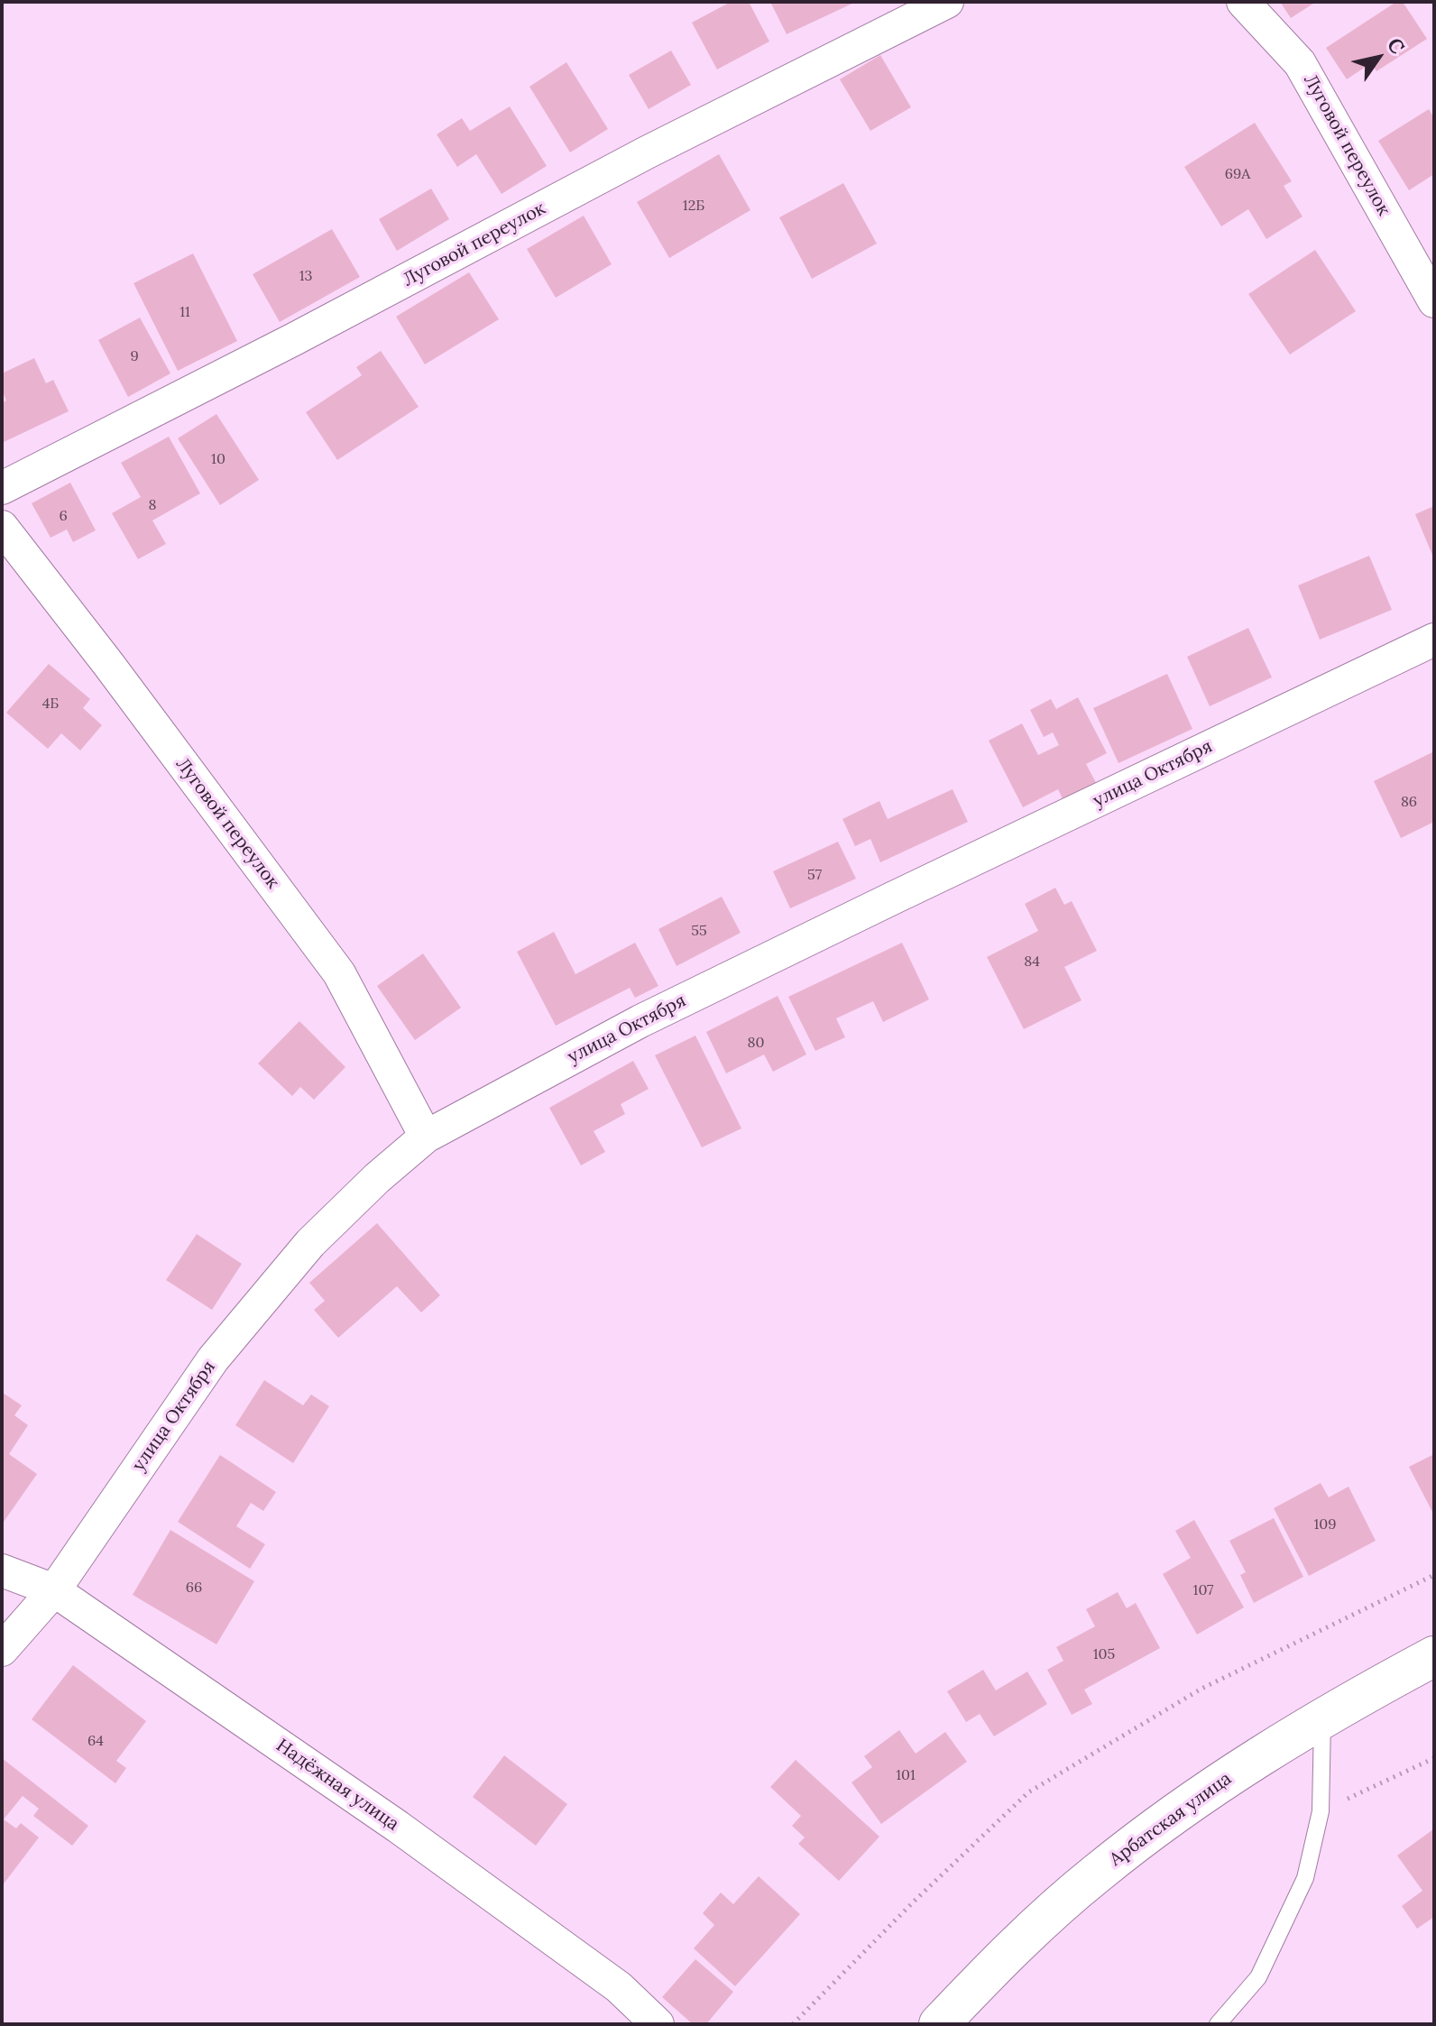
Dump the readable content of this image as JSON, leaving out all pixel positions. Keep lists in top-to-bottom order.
{
  "streets": {
    "main road": ["Арбатская улица"],
    "street": ["Луговой переулок", "улица Октября", "Надёжная улица"]
  },
  "crossings": [
    ["Луговой переулок", "улица Октября"],
    ["улица Октября", "Надёжная улица"]
  ],
  "house_numbers": [
    "69А",
    "12Б",
    "13",
    "11",
    "9",
    "10",
    "8",
    "6",
    "4Б",
    "86",
    "57",
    "55",
    "84",
    "80",
    "109",
    "66",
    "107",
    "105",
    "64",
    "101"
  ],
  "north": "top right"
}
